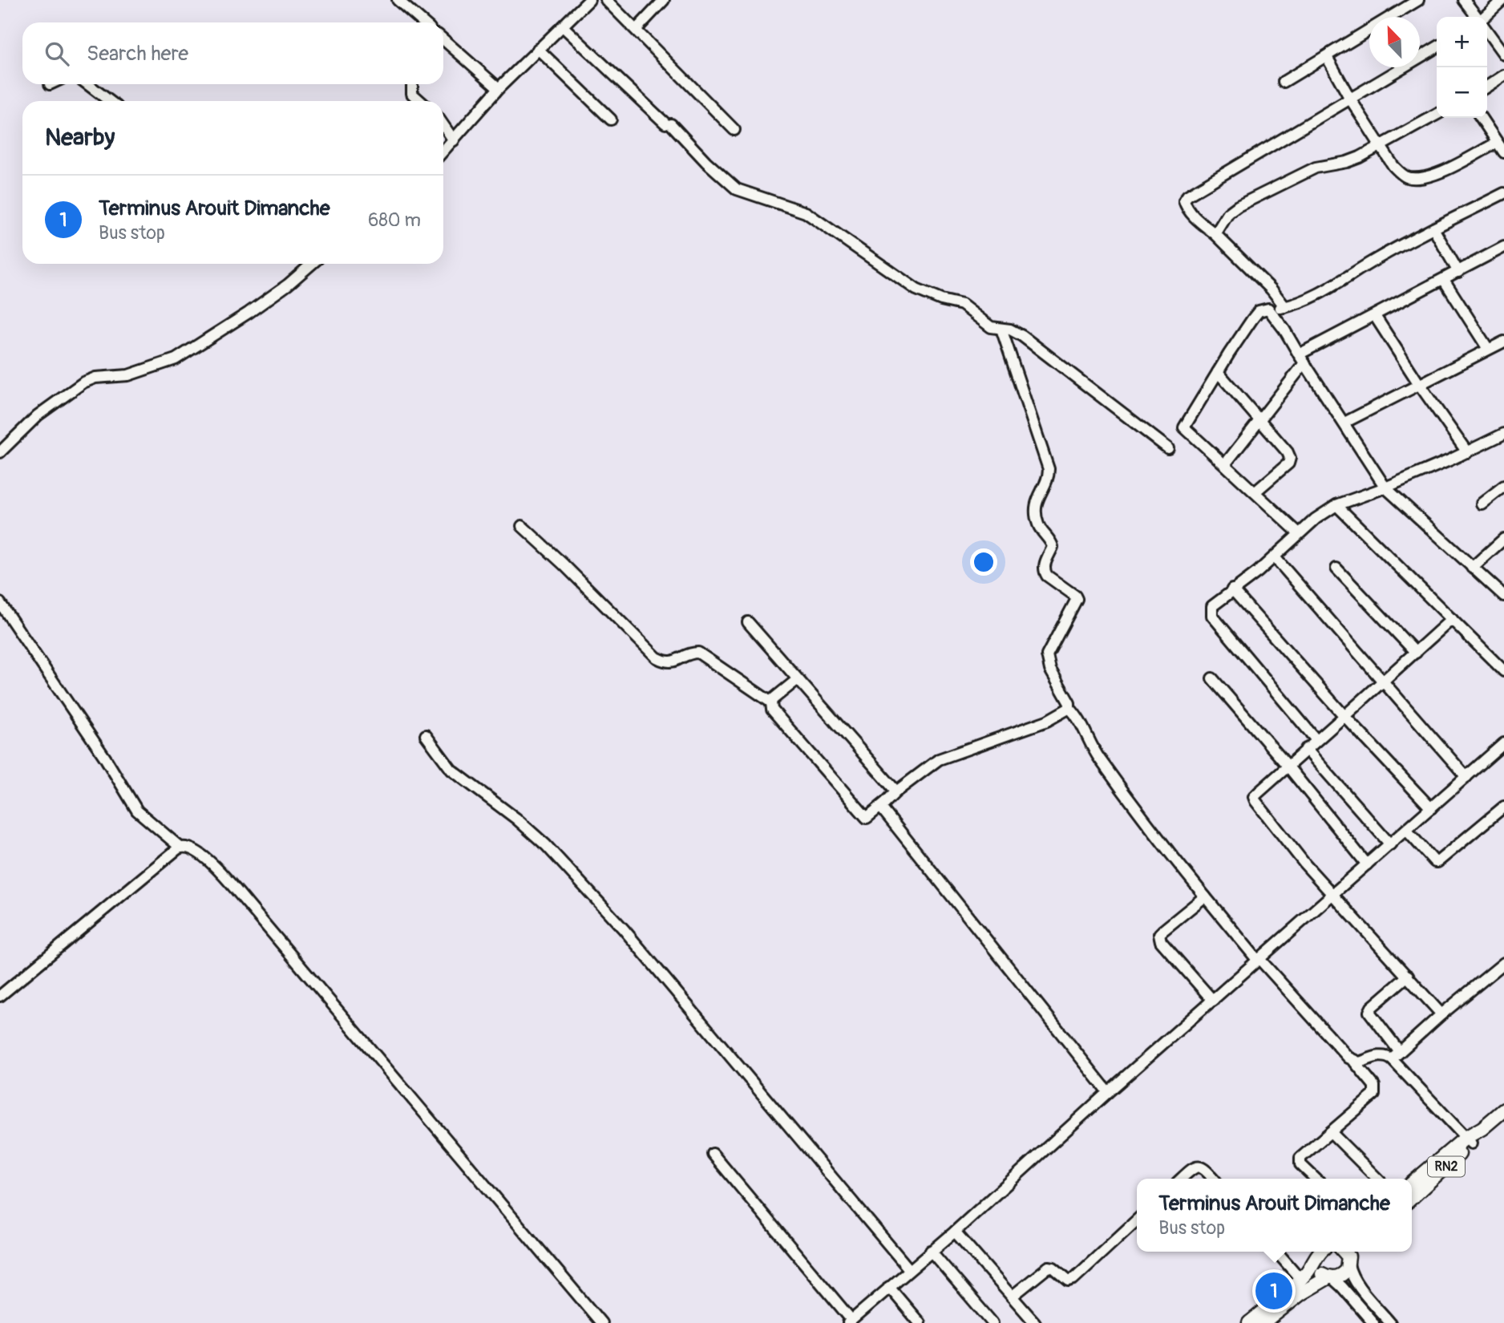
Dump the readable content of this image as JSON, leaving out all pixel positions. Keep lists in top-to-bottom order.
{
  "streets": {
    "main road": ["RN2"]
  },
  "north": "top left",
  "page": {
    "map_buttons": ["+", "−"],
    "search": "Search here",
    "heading": "Nearby",
    "list": [
      {
        "mark": "1",
        "name": "Terminus Arouit Dimanche",
        "note": "Bus stop",
        "value": "680 m"
      }
    ],
    "popup": ["Terminus Arouit Dimanche", "Bus stop"],
    "pins": "1"
  }
}
